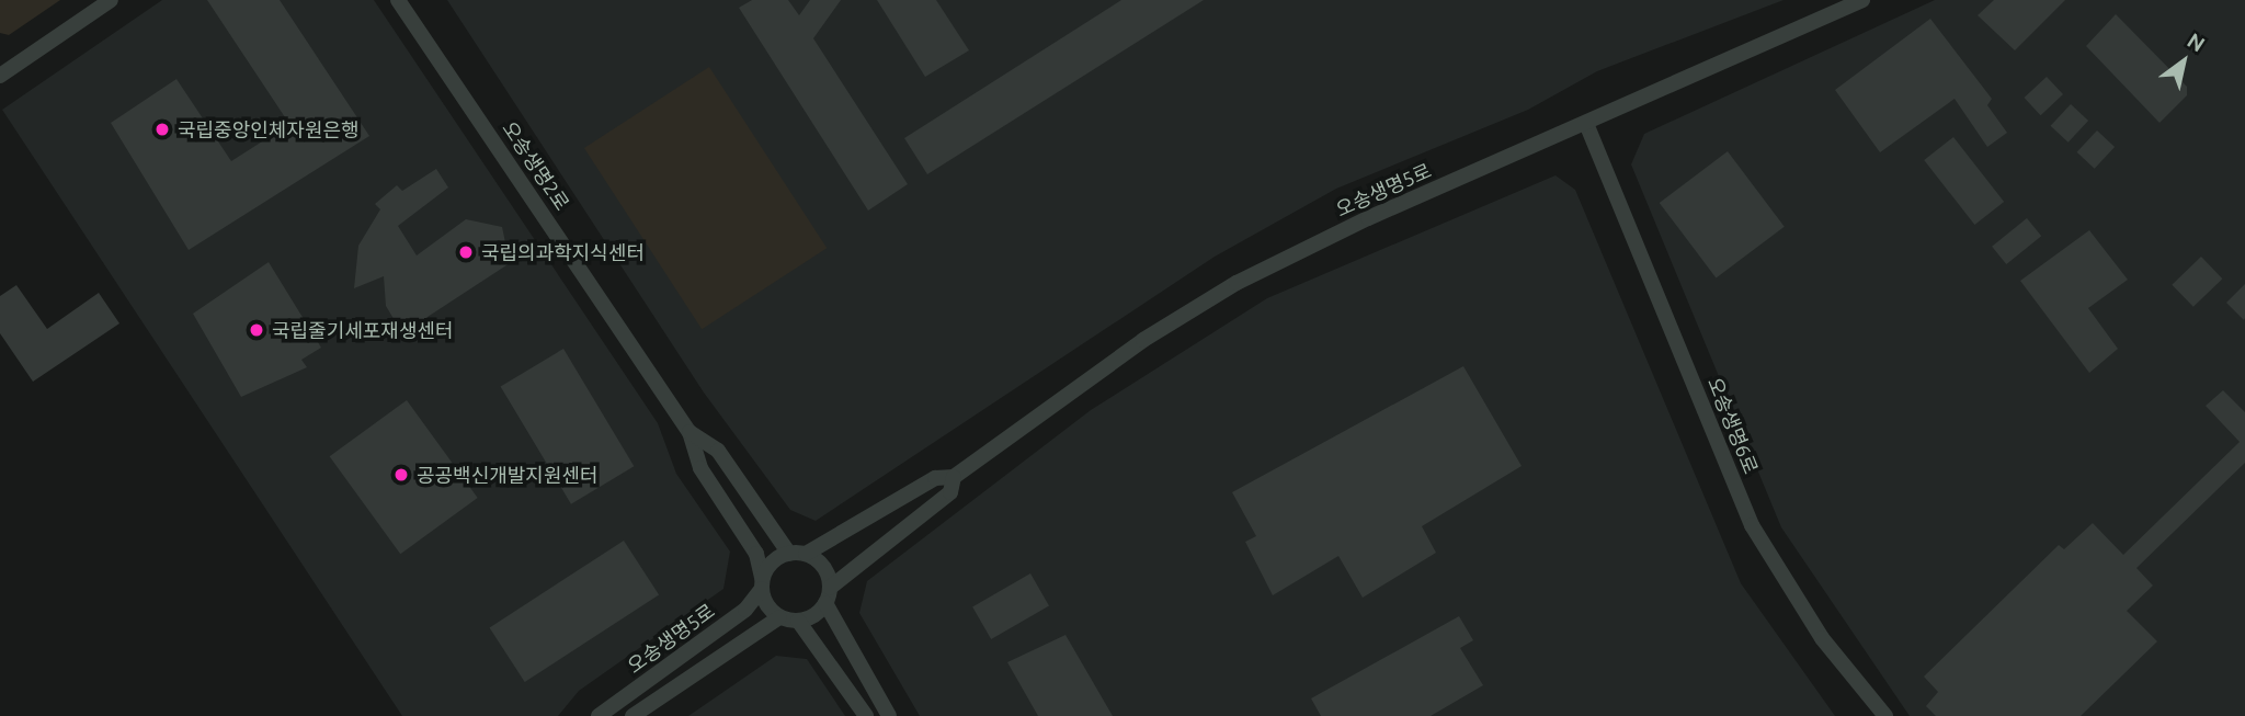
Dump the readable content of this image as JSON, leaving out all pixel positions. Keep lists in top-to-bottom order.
{
  "streets": {
    "street": ["오송생명2로", "오송생명5로", "오송생명6로"]
  },
  "crossings": [
    ["오송생명2로", "오송생명5로"],
    ["오송생명5로", "오송생명6로"]
  ],
  "places": [
    "국립중앙인체자원은행",
    "국립의과학지식센터",
    "국립줄기세포재생센터",
    "공공백신개발지원센터"
  ],
  "north": "top right"
}
